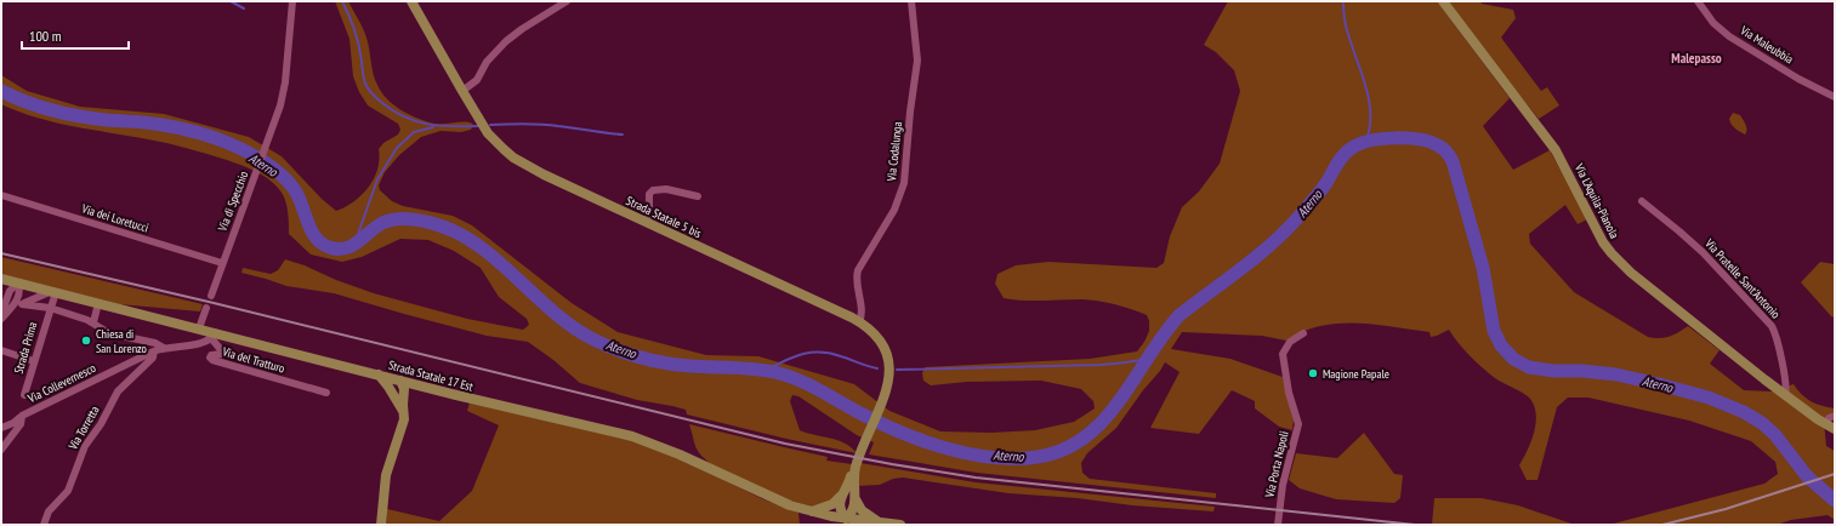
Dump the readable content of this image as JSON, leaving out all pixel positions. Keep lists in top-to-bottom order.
{
  "streets": {
    "main road": ["Via L'Aquila-Pianola", "Strada Statale 5 bis", "Strada Statale 17 Est"],
    "street": [
      "Via Maleubbia",
      "Via Codalunga",
      "Via di Specchio",
      "Via dei Loretucci",
      "Via Pratelle Sant'Antonio",
      "Strada Prima",
      "Via del Tratturo",
      "Via Collevernesco",
      "Via Torretta",
      "Via Porta Napoli"
    ]
  },
  "crossings": [
    ["Via Codalunga", "Strada Statale 5 bis"],
    ["Via di Specchio", "Via dei Loretucci"],
    ["Via L'Aquila-Pianola", "Via Pratelle Sant'Antonio"],
    ["Strada Statale 5 bis", "Strada Statale 17 Est"],
    ["Strada Prima", "Strada Statale 17 Est"],
    ["Via del Tratturo", "Strada Statale 17 Est"],
    ["Via del Tratturo", "Via Collevernesco"],
    ["Strada Statale 17 Est", "Via Collevernesco"],
    ["Via Collevernesco", "Via Torretta"]
  ],
  "districts": ["Malepasso"],
  "water": ["Aterno"],
  "places": ["Chiesa di San Lorenzo", "Magione Papale"],
  "scale_bar": "100 m"
}
